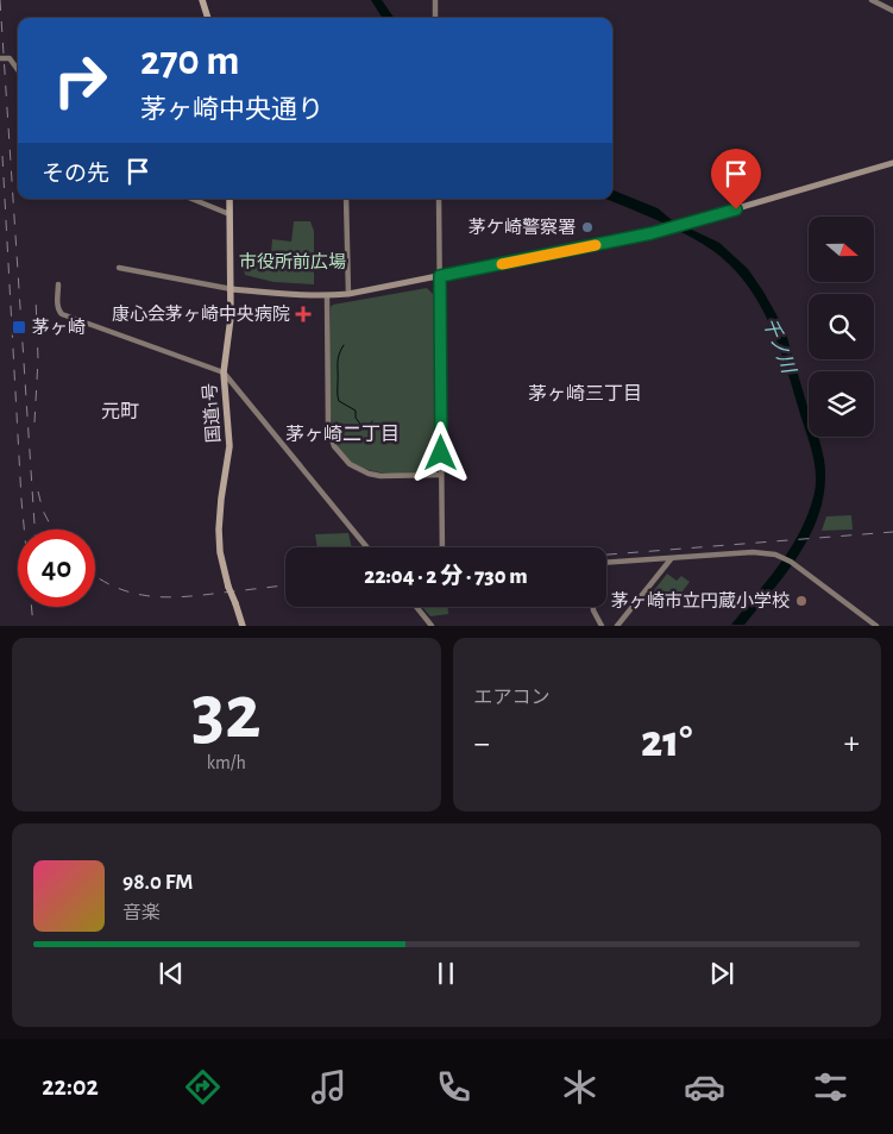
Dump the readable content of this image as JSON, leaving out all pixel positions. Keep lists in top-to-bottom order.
{
  "streets": {
    "highway": ["国道1号"]
  },
  "districts": ["茅ヶ崎三丁目", "元町", "茅ヶ崎二丁目"],
  "water": ["千ノ川"],
  "parks": ["市役所前広場"],
  "places": {
    "other": ["茅ケ崎警察署", "茅ヶ崎市立円蔵小学校"],
    "health": ["康心会茅ヶ崎中央病院"],
    "transit": ["茅ヶ崎"]
  },
  "north": "right",
  "page": {
    "turn": ["270 m", "茅ヶ崎中央通り"],
    "then": "その先",
    "limit": "40",
    "trip": "22:04 · 2 分 · 730 m",
    "tile": [
      ["32", "km/h"],
      "エアコン"
    ],
    "heat": ["−", "21°", "+"],
    "song": ["98.0 FM", "音楽"],
    "tabs": "22:02"
  }
}
